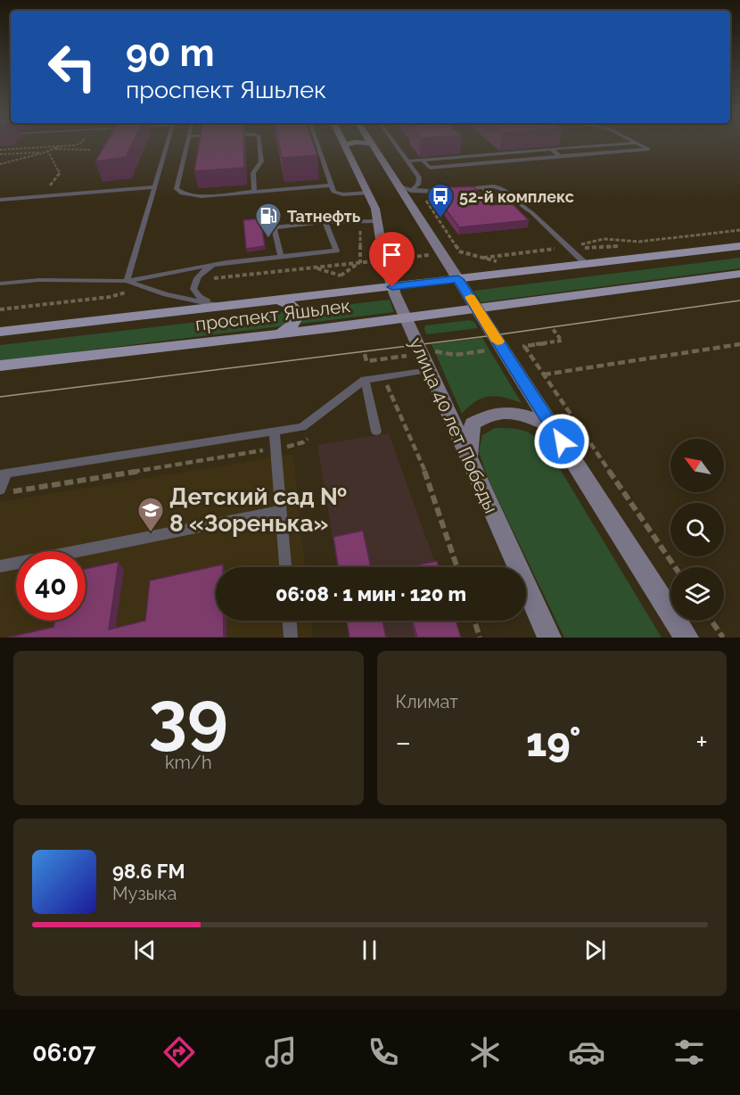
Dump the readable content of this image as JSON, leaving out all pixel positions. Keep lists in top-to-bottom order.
{
  "streets": {
    "main road": ["проспект Яшьлек"],
    "street": ["улица 40 лет Победы"]
  },
  "crossings": [
    ["проспект Яшьлек", "улица 40 лет Победы"]
  ],
  "places": {
    "bus stop": ["52-й комплекс"],
    "fuel station": ["Татнефть"],
    "school or university": ["Детский сад № 8 «Зоренька»"]
  },
  "north": "top left",
  "page": {
    "turn": ["90 m", "проспект Яшьлек"],
    "limit": "40",
    "trip": "06:08 · 1 мин · 120 m",
    "tile": [
      ["39", "km/h"],
      "Климат"
    ],
    "heat": ["−", "19°", "+"],
    "song": ["98.6 FM", "Музыка"],
    "tabs": "06:07"
  }
}
